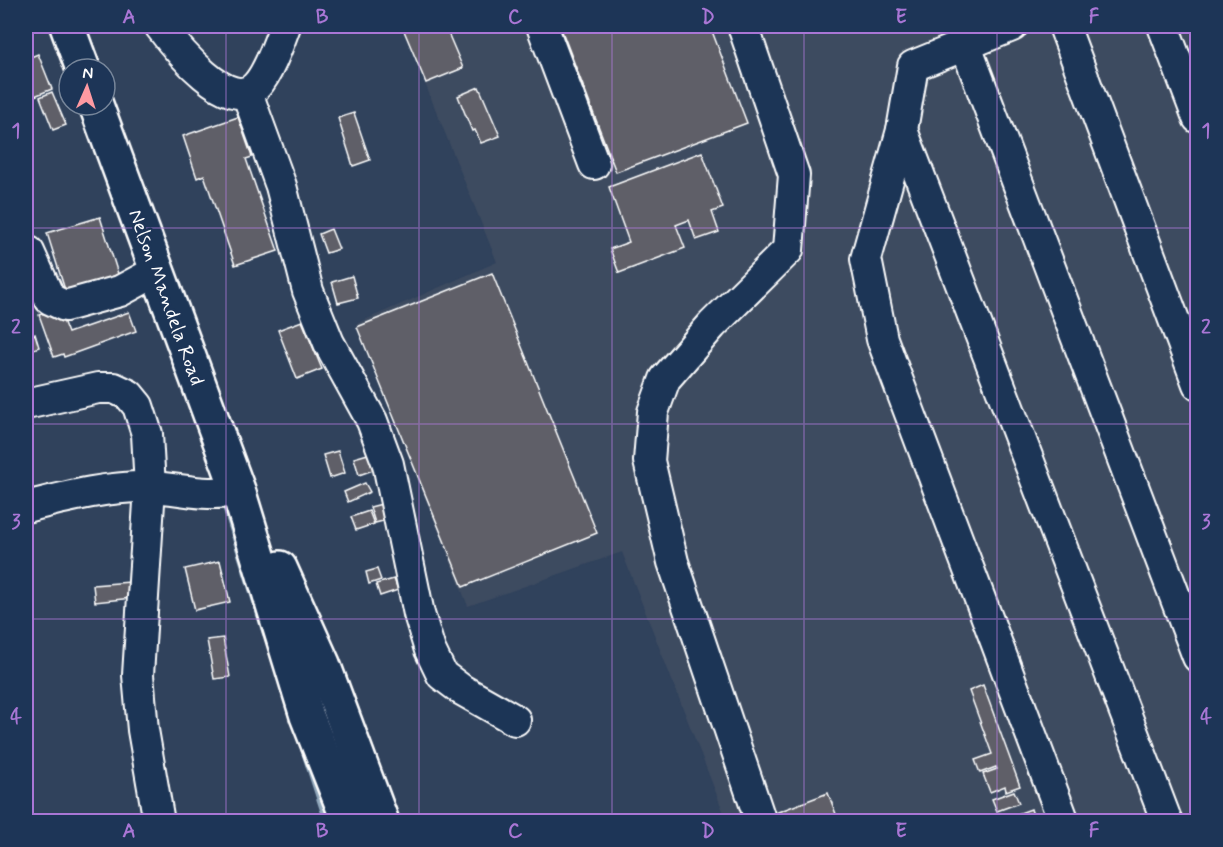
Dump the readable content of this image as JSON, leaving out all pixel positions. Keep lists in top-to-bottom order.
{
  "streets": {
    "main road": ["Nelson Mandela Road"]
  },
  "north": "top",
  "grid": {
    "columns": [
      "A",
      "B",
      "C",
      "D",
      "E",
      "F"
    ],
    "rows": [
      "1",
      "2",
      "3",
      "4"
    ]
  }
}
